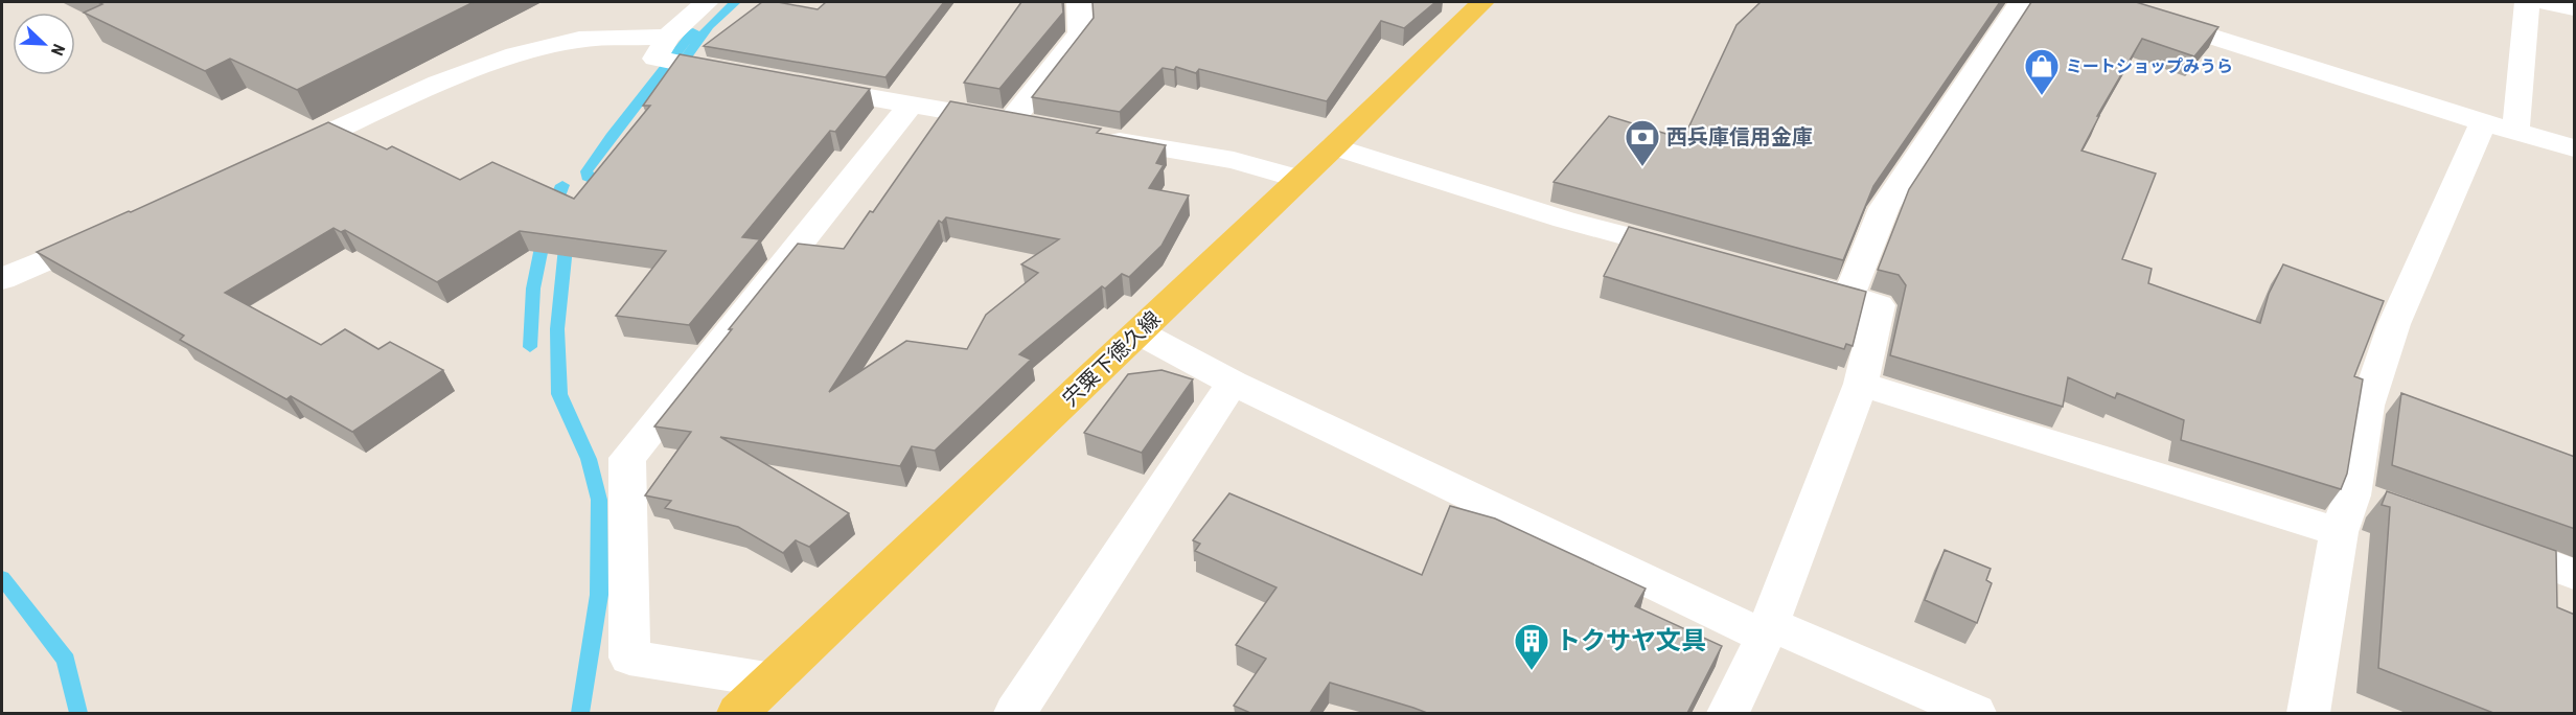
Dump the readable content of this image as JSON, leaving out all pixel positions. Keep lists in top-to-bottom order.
{
  "streets": {
    "main road": ["宍粟下徳久線"]
  },
  "places": {
    "shop": ["ミートショップみうら"],
    "bank": ["西兵庫信用金庫"],
    "building": ["トクサヤ文具"]
  },
  "north": "bottom right"
}
